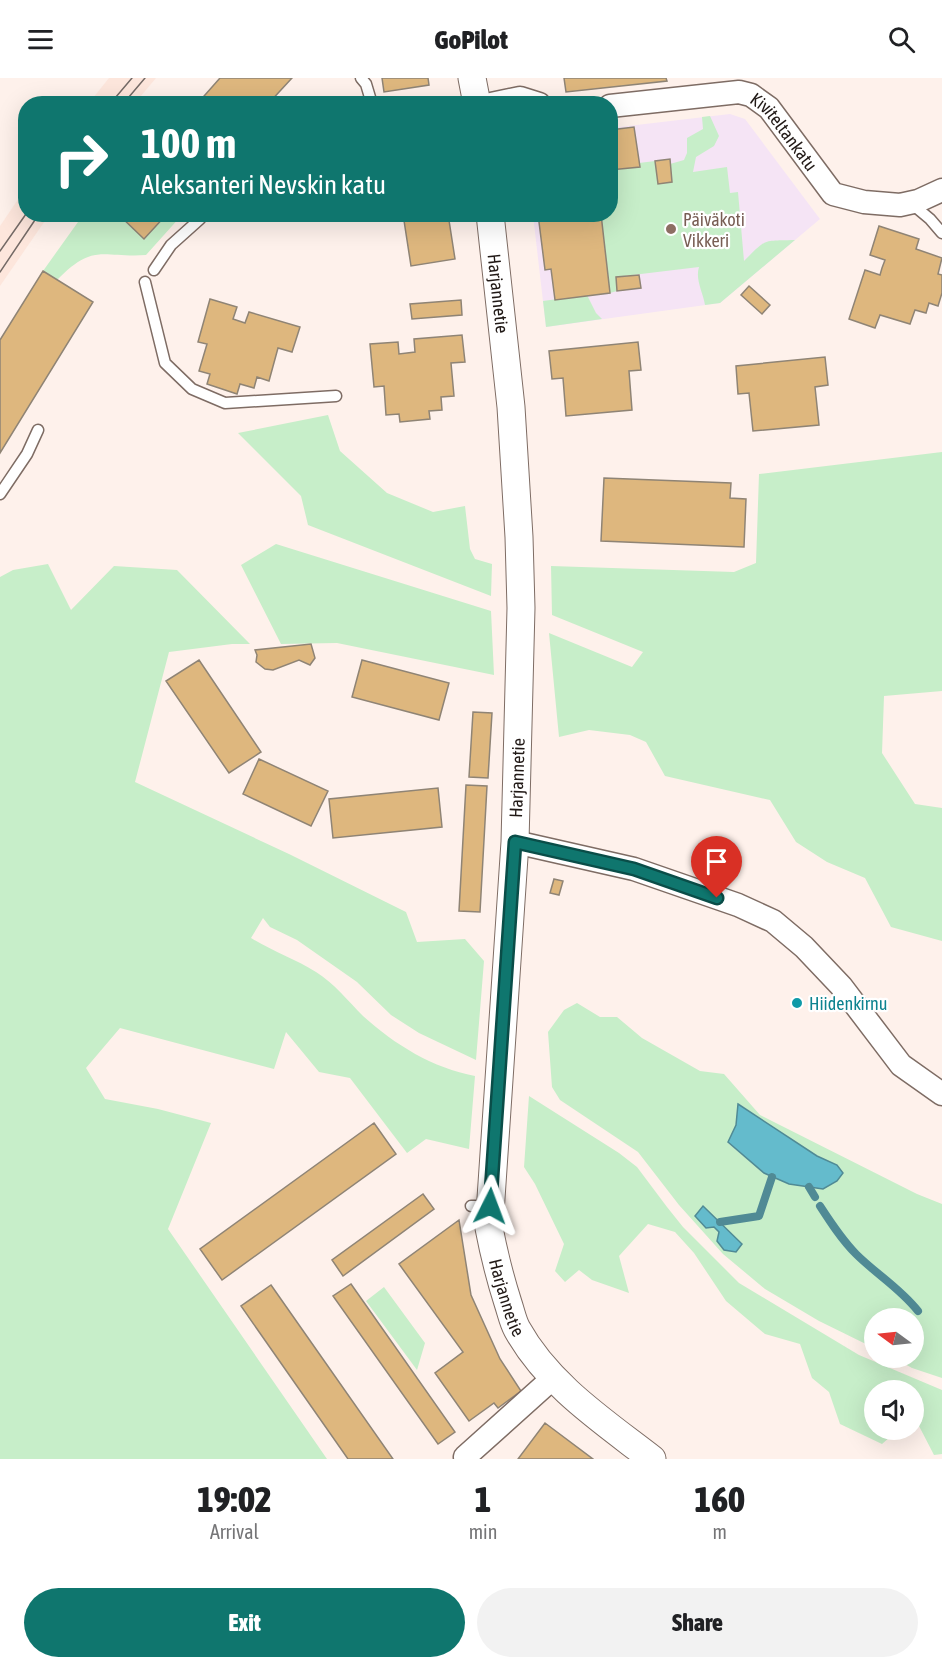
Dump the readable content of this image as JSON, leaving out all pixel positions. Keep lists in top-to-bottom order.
{
  "streets": {
    "street": ["Kiviteltankatu", "Harjannetie"]
  },
  "places": ["Päiväkoti Vikkeri", "Hiidenkirnu"],
  "north": "left",
  "page": {
    "header": "GoPilot",
    "turn": ["100 m", "Aleksanteri Nevskin katu"],
    "eta": [
      "19:02",
      "Arrival",
      "1",
      "min",
      "160",
      "m"
    ],
    "buttons": ["Exit", "Share"]
  }
}
